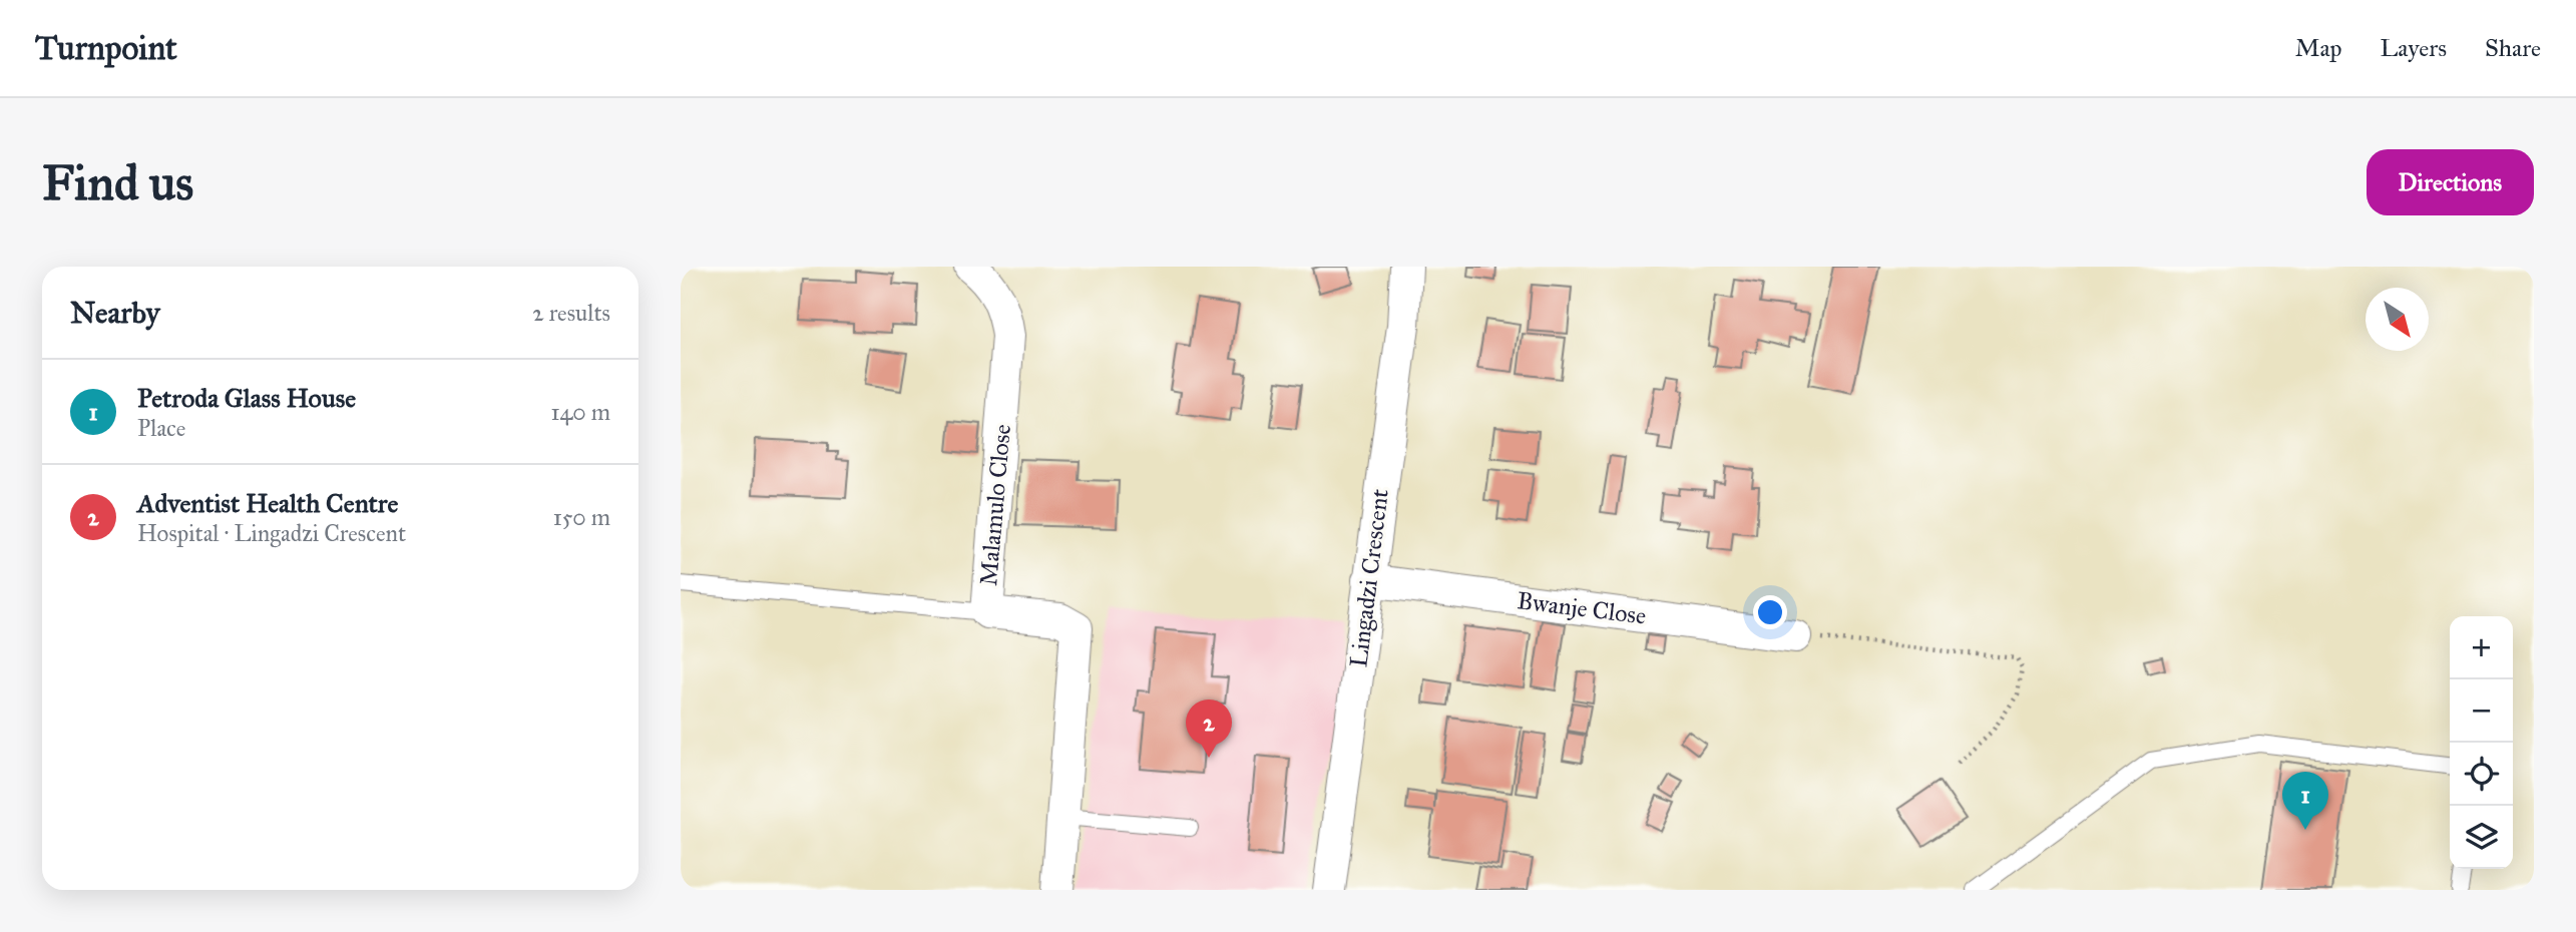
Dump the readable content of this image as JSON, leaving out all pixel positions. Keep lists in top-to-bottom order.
{
  "streets": {
    "street": ["Malamulo Close", "Lingadzi Crescent", "Bwanje Close"]
  },
  "crossings": [
    ["Lingadzi Crescent", "Bwanje Close"]
  ],
  "north": "bottom right",
  "page": {
    "header": "Turnpoint",
    "nav": ["Map", "Layers", "Share"],
    "buttons": "Directions",
    "title": "Find us",
    "heading": ["Nearby", "2 results"],
    "list": [
      {
        "mark": "1",
        "name": "Petroda Glass House",
        "note": "Place",
        "value": "140 m"
      },
      {
        "mark": "2",
        "name": "Adventist Health Centre",
        "note": "Hospital · Lingadzi Crescent",
        "value": "150 m"
      }
    ],
    "map_buttons": ["+", "−"],
    "pins": ["2", "1"]
  }
}
